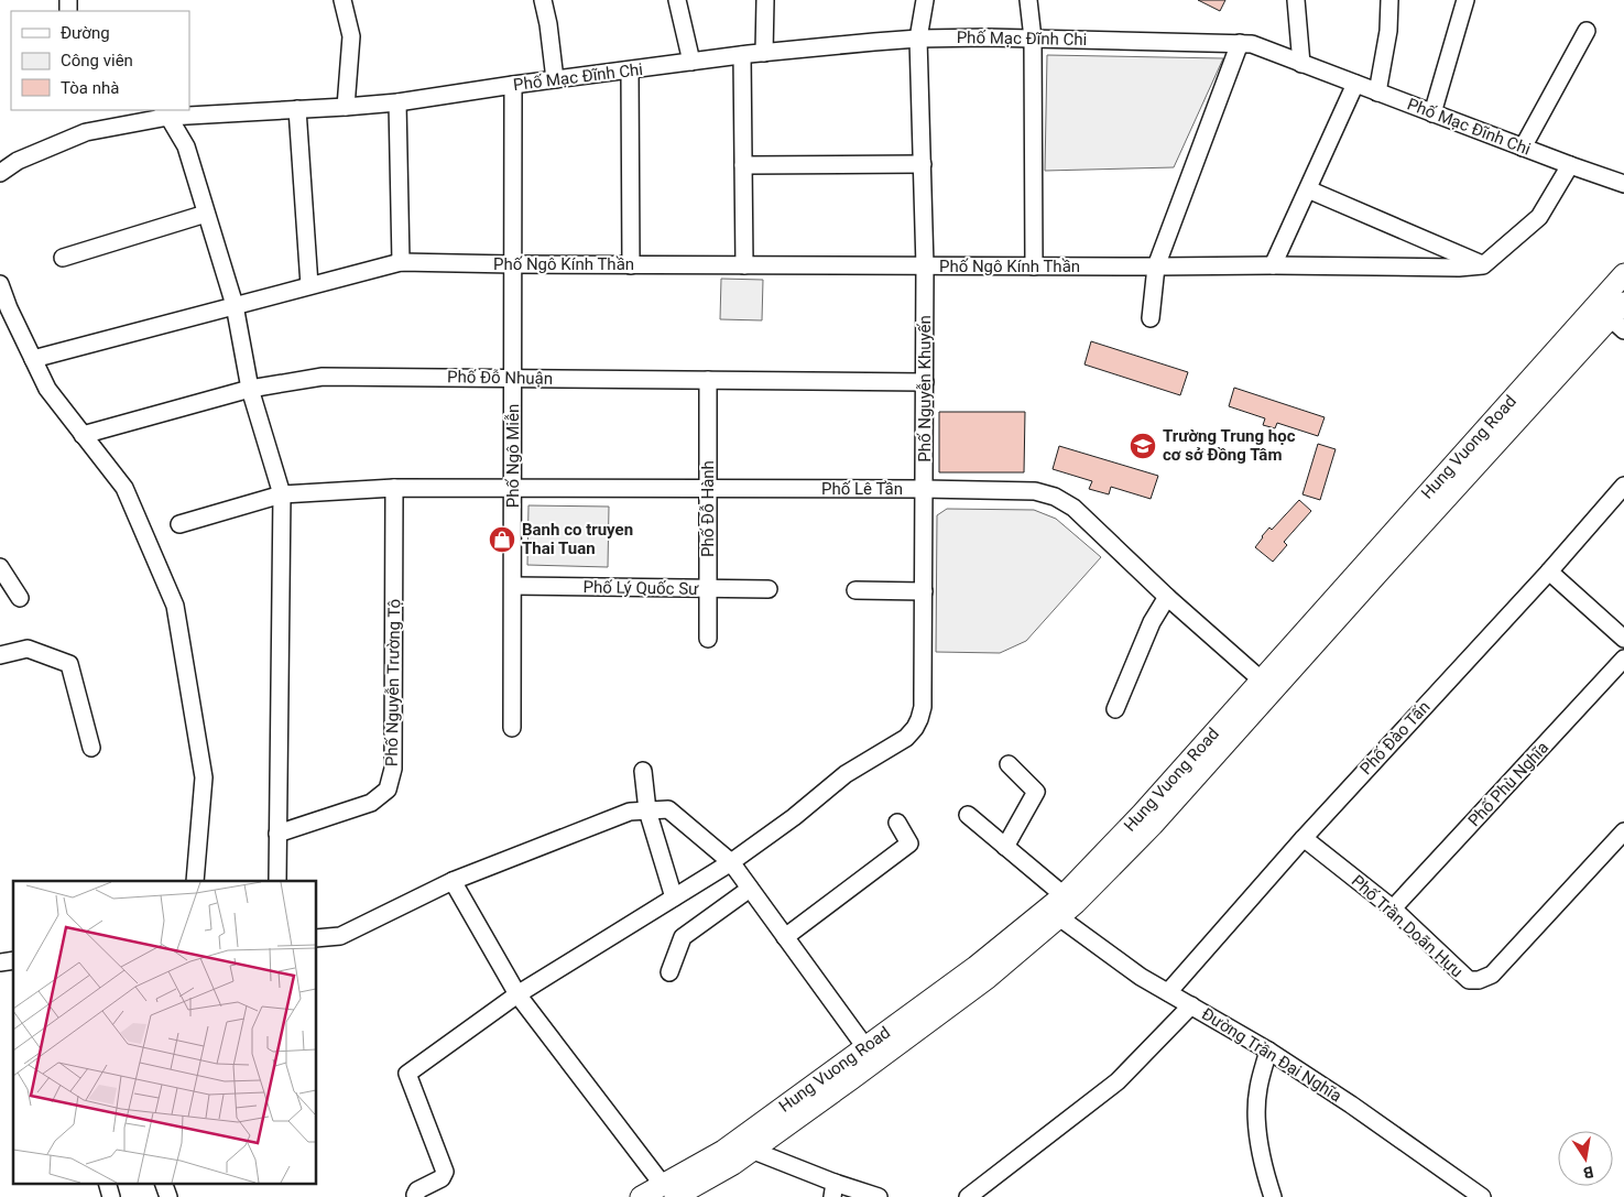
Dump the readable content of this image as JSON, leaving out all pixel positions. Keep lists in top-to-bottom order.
{
  "streets": {
    "main road": ["Hung Vuong Road"],
    "street": [
      "Phố Mạc Đĩnh Chi",
      "Phố Ngô Kính Thần",
      "Phố Đỗ Nhuận",
      "Phố Nguyễn Khuyến",
      "Phố Ngô Miễn",
      "Phố Lê Tần",
      "Phố Đỗ Hành",
      "Phố Lý Quốc Sư",
      "Phố Nguyễn Trường Tộ",
      "Phố Đào Tấn",
      "Phố Phù Nghĩa",
      "Phố Trần Doãn Hựu",
      "Đường Trần Đại Nghĩa"
    ]
  },
  "crossings": [
    ["Phố Mạc Đĩnh Chi", "Phố Nguyễn Khuyến"],
    ["Phố Mạc Đĩnh Chi", "Phố Ngô Miễn"],
    ["Phố Ngô Kính Thần", "Phố Nguyễn Khuyến"],
    ["Phố Ngô Kính Thần", "Phố Ngô Miễn"],
    ["Phố Đỗ Nhuận", "Phố Nguyễn Khuyến"],
    ["Phố Đỗ Nhuận", "Phố Ngô Miễn"],
    ["Phố Đỗ Nhuận", "Phố Đỗ Hành"],
    ["Phố Nguyễn Khuyến", "Phố Lê Tần"],
    ["Hung Vuong Road", "Phố Lê Tần"],
    ["Hung Vuong Road", "Đường Trần Đại Nghĩa"],
    ["Phố Ngô Miễn", "Phố Lê Tần"],
    ["Phố Ngô Miễn", "Phố Lý Quốc Sư"],
    ["Phố Lê Tần", "Phố Đỗ Hành"],
    ["Phố Lê Tần", "Phố Nguyễn Trường Tộ"],
    ["Phố Đỗ Hành", "Phố Lý Quốc Sư"],
    ["Phố Đào Tấn", "Phố Trần Doãn Hựu"],
    ["Phố Đào Tấn", "Đường Trần Đại Nghĩa"],
    ["Phố Phù Nghĩa", "Phố Trần Doãn Hựu"]
  ],
  "places": {
    "school or university": ["Trường Trung học cơ sở Đồng Tâm"],
    "shop": ["Banh co truyen Thai Tuan"]
  },
  "legend": ["Đường", "Công viên", "Tòa nhà"],
  "north": "bottom"
}
